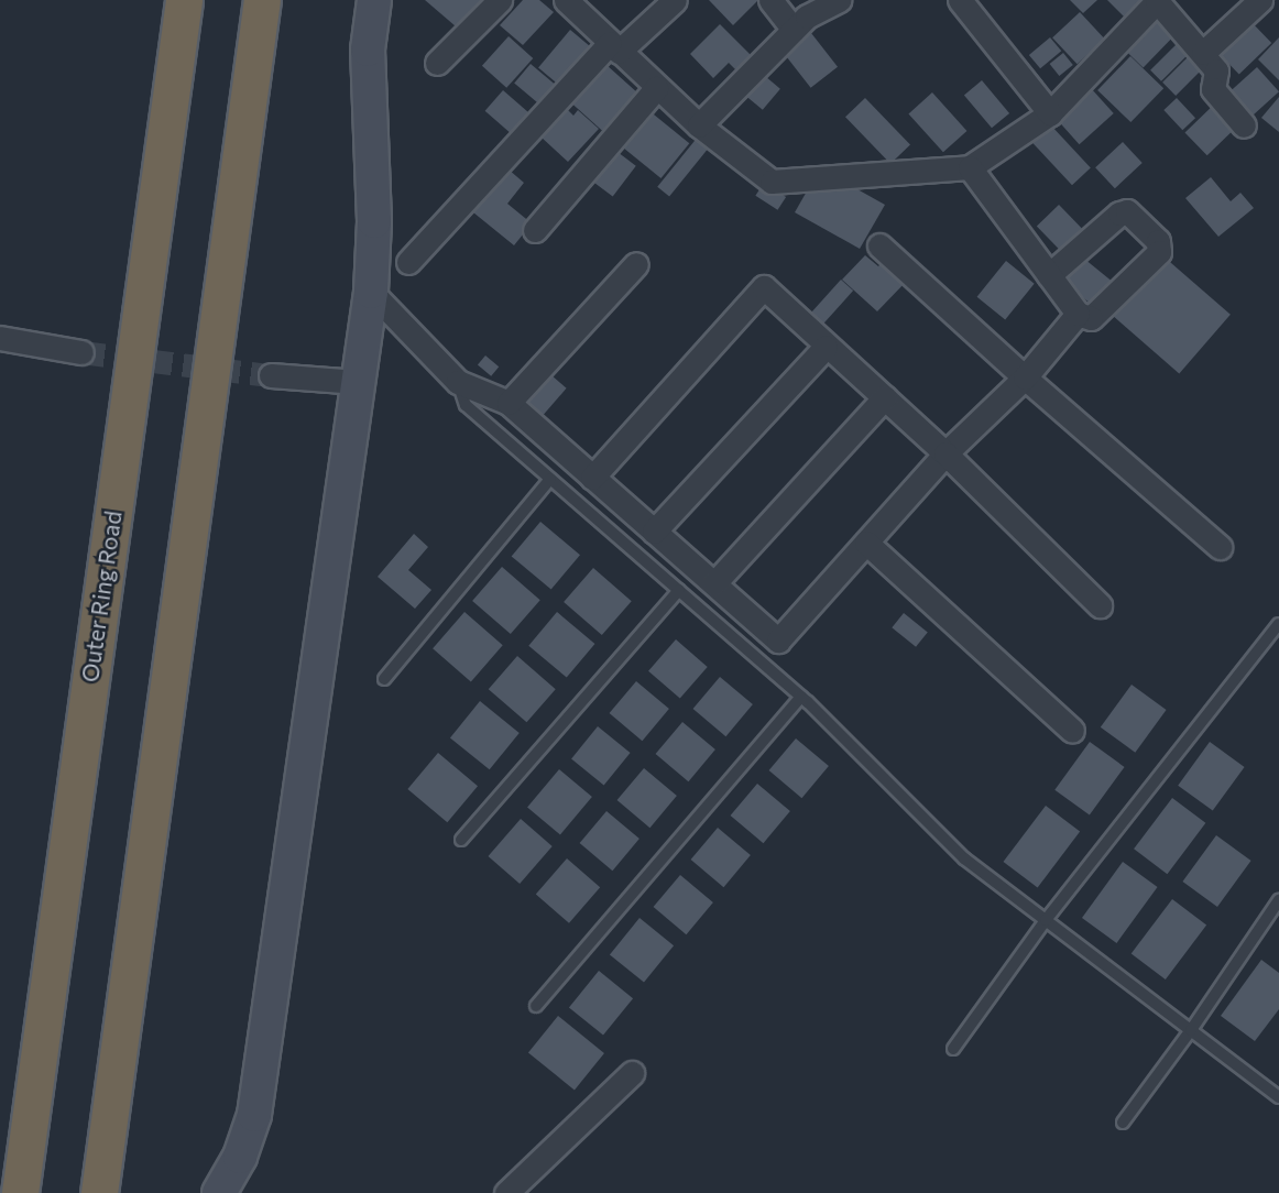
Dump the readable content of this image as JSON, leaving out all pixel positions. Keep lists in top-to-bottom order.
{
  "streets": {
    "highway": ["Outer Ring Road"]
  }
}
